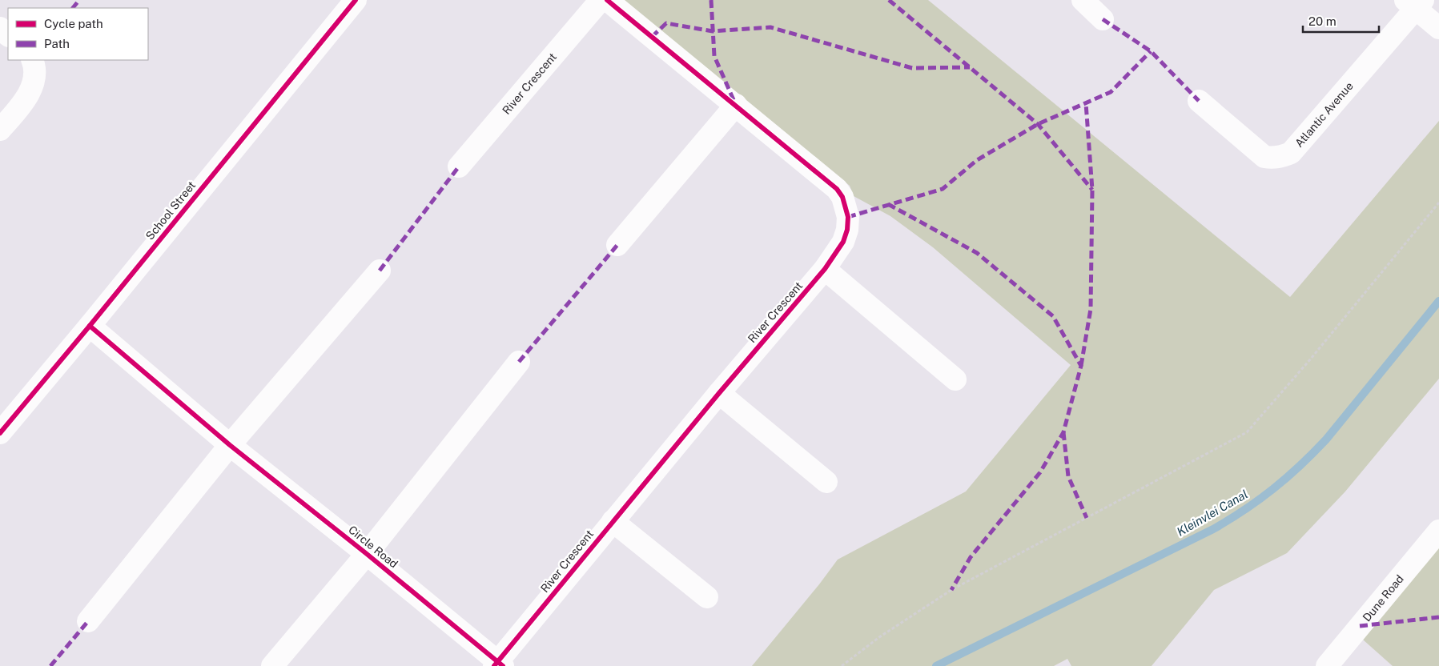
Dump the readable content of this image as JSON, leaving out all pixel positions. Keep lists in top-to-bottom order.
{
  "streets": {
    "street": [
      "River Crescent",
      "Atlantic Avenue",
      "School Street",
      "Circle Road",
      "Dune Road"
    ]
  },
  "crossings": [
    ["River Crescent", "Circle Road"],
    ["School Street", "Circle Road"]
  ],
  "water": ["Kleinvlei Canal"],
  "legend": ["Cycle path", "Path"],
  "scale_bar": "20 m"
}
